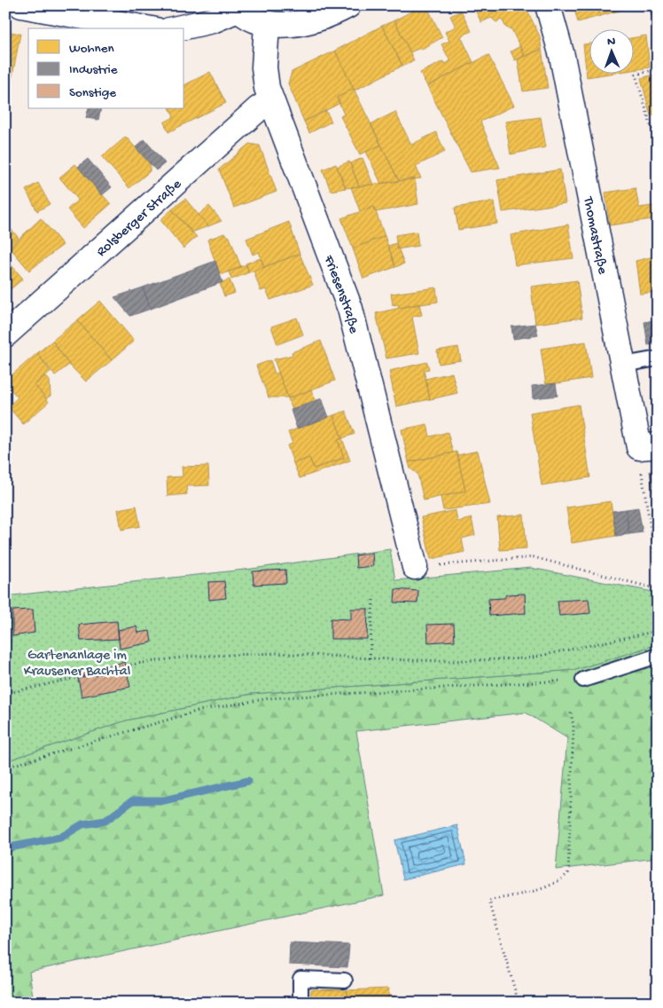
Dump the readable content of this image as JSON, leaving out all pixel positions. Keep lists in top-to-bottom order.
{
  "streets": {
    "street": ["Rolsberger Straße", "Thomastraße", "Friesenstraße"]
  },
  "crossings": [
    ["Rolsberger Straße", "Friesenstraße"]
  ],
  "parks": ["Gartenanlage im Krausener Bachtal"],
  "legend": ["Wohnen", "Industrie", "Sonstige"],
  "north": "top"
}
